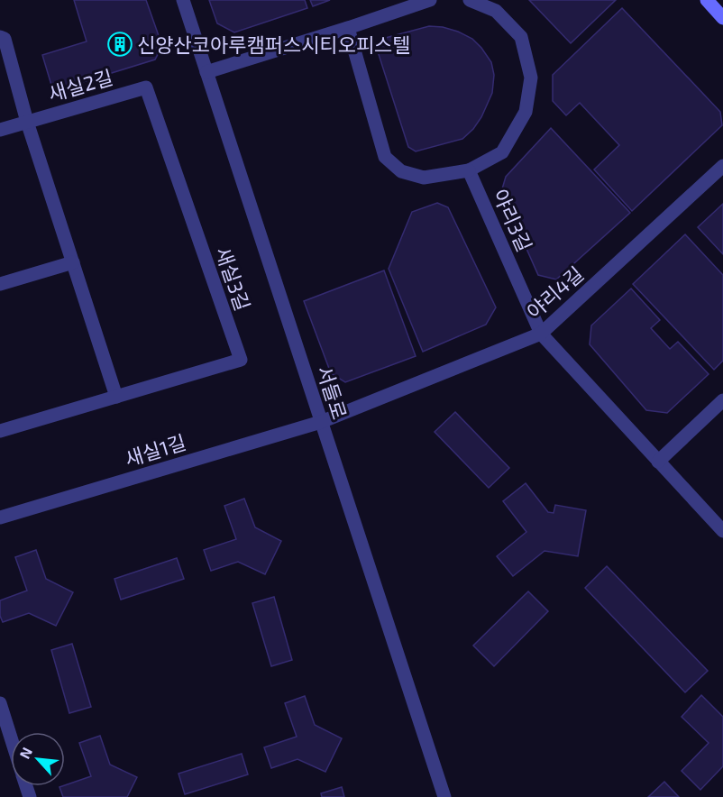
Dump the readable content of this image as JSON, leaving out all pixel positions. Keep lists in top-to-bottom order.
{
  "streets": {
    "street": [
      "새실2길",
      "야리3길",
      "새실3길",
      "야리4길",
      "서들로",
      "새실1길"
    ]
  },
  "crossings": [
    ["새실2길", "새실3길"],
    ["야리3길", "야리4길"],
    ["야리4길", "서들로"],
    ["야리4길", "새실1길"],
    ["서들로", "새실1길"]
  ],
  "places": {
    "building": ["신양산코아루캠퍼스시티오피스텔"]
  },
  "north": "top left"
}
